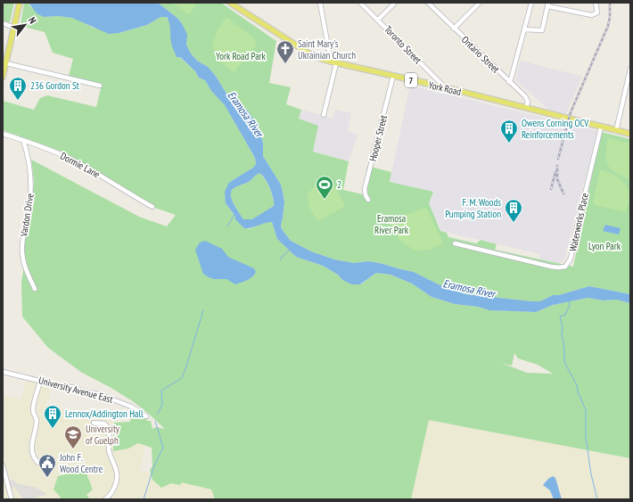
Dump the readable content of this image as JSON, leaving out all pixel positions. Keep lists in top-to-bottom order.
{
  "streets": {
    "main road": ["7", "York Road"],
    "street": [
      "Toronto Street",
      "Ontario Street",
      "Hooper Street",
      "Dormie Lane",
      "Vardon Drive",
      "Waterworks Place",
      "University Avenue East"
    ]
  },
  "crossings": [
    ["Toronto Street", "York Road"],
    ["Ontario Street", "York Road"],
    ["York Road", "Hooper Street"],
    ["York Road", "Waterworks Place"],
    ["Dormie Lane", "Vardon Drive"]
  ],
  "water": ["Eramosa River"],
  "parks": ["York Road Park", "Eramosa River Park", "Lyon Park"],
  "places": {
    "church": ["Saint Mary's Ukrainian Church"],
    "building": [
      "236 Gordon St",
      "Owens Corning OCV Reinforcements",
      "F. M. Woods Pumping Station",
      "Lennox/Addington Hall"
    ],
    "sports": ["2"],
    "school or university": ["University of Guelph"],
    "public building": ["John F. Wood Centre"]
  },
  "north": "top right"
}
